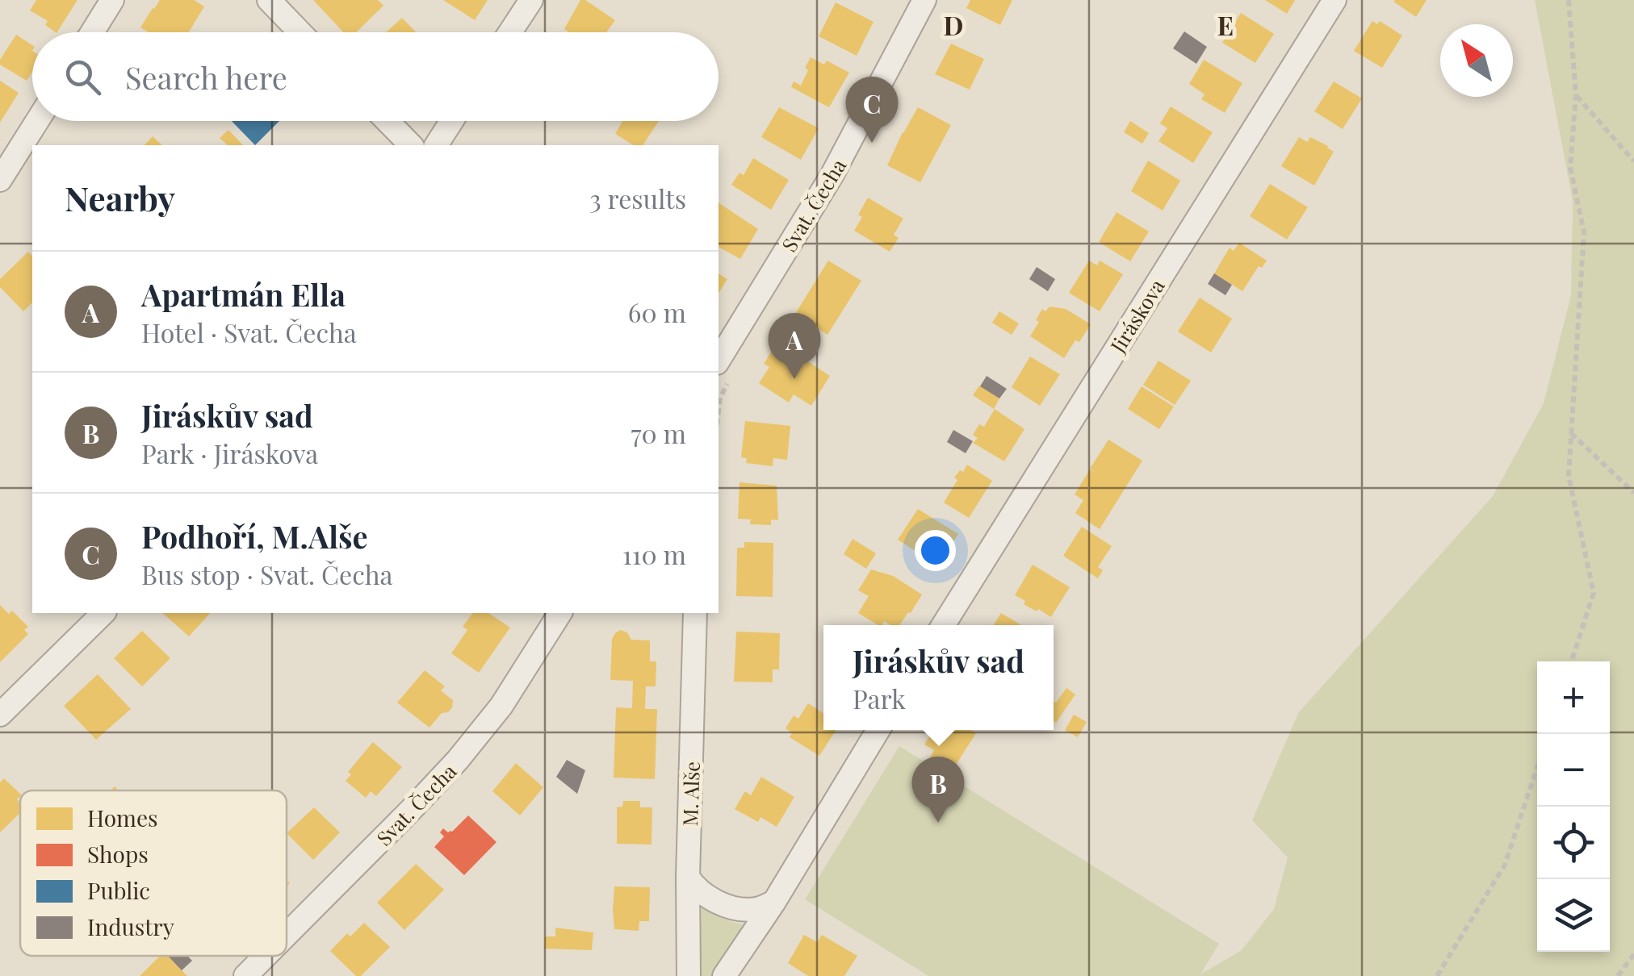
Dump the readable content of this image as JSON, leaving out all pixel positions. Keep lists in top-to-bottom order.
{
  "streets": {
    "street": ["Svat. Čecha", "Jiráskova", "M. Alše"]
  },
  "legend": [
    "Homes",
    "Shops",
    "Public",
    "Industry"
  ],
  "north": "top left",
  "page": {
    "search": "Search here",
    "pins": ["C", "A", "B"],
    "heading": ["Nearby", "3 results"],
    "list": [
      {
        "mark": "A",
        "name": "Apartmán Ella",
        "note": "Hotel · Svat. Čecha",
        "value": "60 m"
      },
      {
        "mark": "B",
        "name": "Jiráskův sad",
        "note": "Park · Jiráskova",
        "value": "70 m"
      },
      {
        "mark": "C",
        "name": "Podhoří, M.Alše",
        "note": "Bus stop · Svat. Čecha",
        "value": "110 m"
      }
    ],
    "popup": ["Jiráskův sad", "Park"],
    "map_buttons": ["+", "−"]
  },
  "grid": {
    "columns": ["D", "E"]
  }
}
